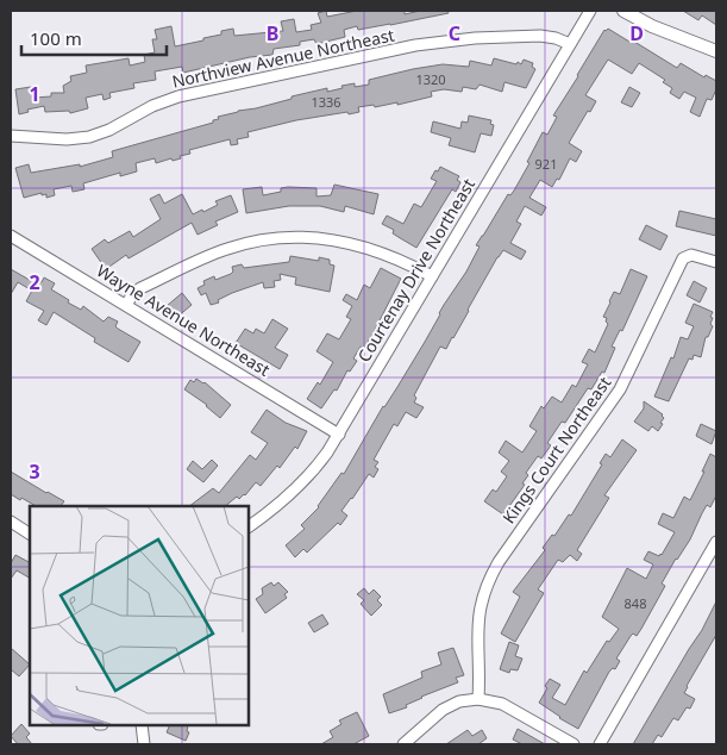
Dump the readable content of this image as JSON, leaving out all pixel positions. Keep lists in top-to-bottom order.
{
  "streets": {
    "street": [
      "Northview Avenue Northeast",
      "Courtenay Drive Northeast",
      "Wayne Avenue Northeast",
      "Kings Court Northeast"
    ]
  },
  "crossings": [
    ["Northview Avenue Northeast", "Courtenay Drive Northeast"],
    ["Courtenay Drive Northeast", "Wayne Avenue Northeast"]
  ],
  "house_numbers": [
    "1320",
    "1336",
    "921",
    "848"
  ],
  "scale_bar": "100 m",
  "grid": {
    "columns": ["B", "C", "D"],
    "rows": ["1", "2", "3"]
  }
}
